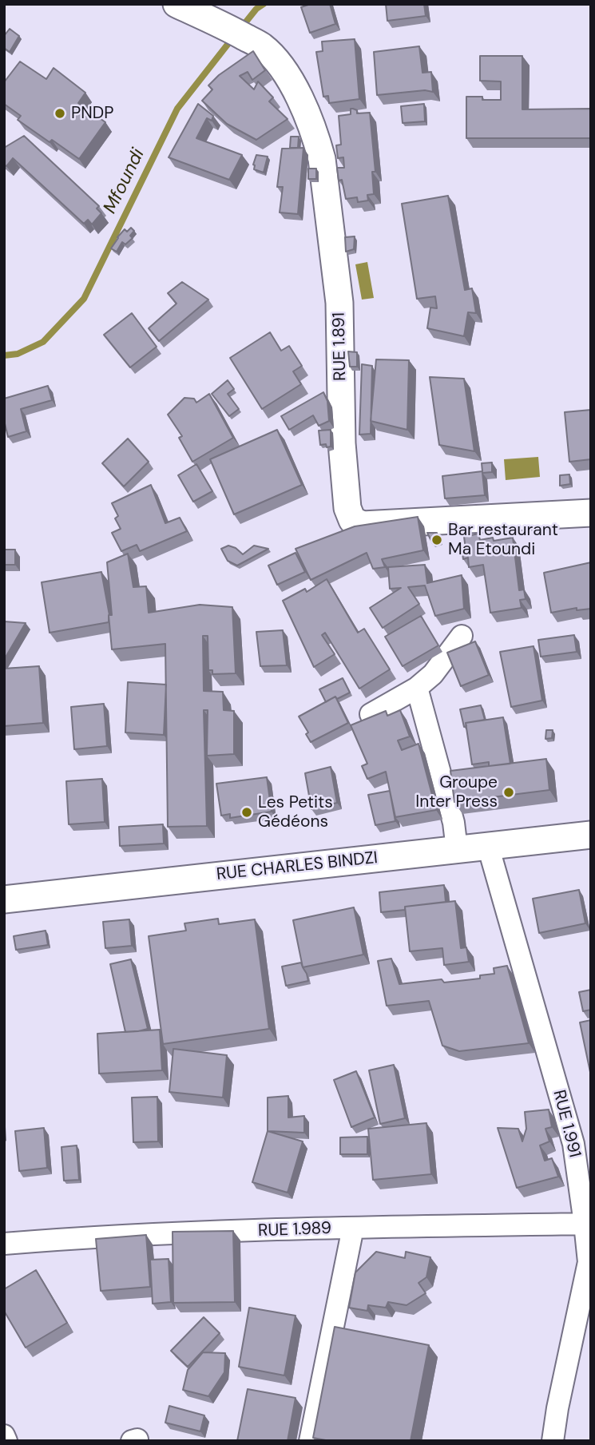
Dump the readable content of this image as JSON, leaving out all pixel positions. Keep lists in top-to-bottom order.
{
  "streets": {
    "street": [
      "RUE 1.891",
      "RUE CHARLES BINDZI",
      "RUE 1.991",
      "RUE 1.989"
    ]
  },
  "crossings": [
    ["RUE CHARLES BINDZI", "RUE 1.991"],
    ["RUE 1.991", "RUE 1.989"]
  ],
  "water": ["Mfoundi"],
  "places": [
    "PNDP",
    "Bar restaurant Ma Etoundi",
    "Groupe Inter Press",
    "Les Petits Gédéons"
  ]
}
